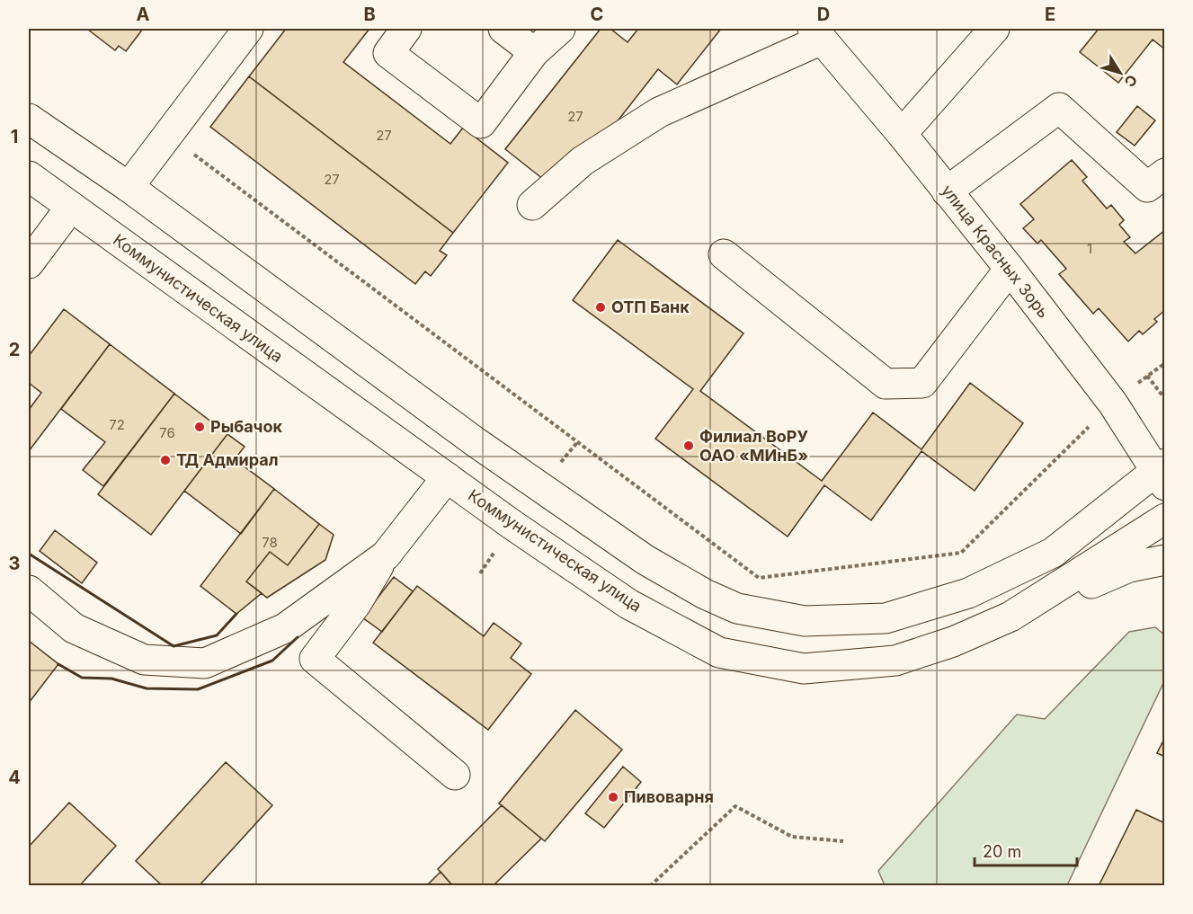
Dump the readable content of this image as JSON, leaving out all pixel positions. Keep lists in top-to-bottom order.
{
  "streets": {
    "main road": ["улица Красных Зорь", "Коммунистическая улица"]
  },
  "places": [
    "ОТП Банк",
    "Рыбачок",
    "Филиал ВоРУ ОАО «МИнБ»",
    "ТД Адмирал",
    "Пивоварня"
  ],
  "house_numbers": [
    "27",
    "27",
    "27",
    "1",
    "72",
    "76",
    "78"
  ],
  "scale_bar": "20 m",
  "north": "bottom right",
  "grid": {
    "columns": [
      "A",
      "B",
      "C",
      "D",
      "E"
    ],
    "rows": [
      "1",
      "2",
      "3",
      "4"
    ]
  }
}
